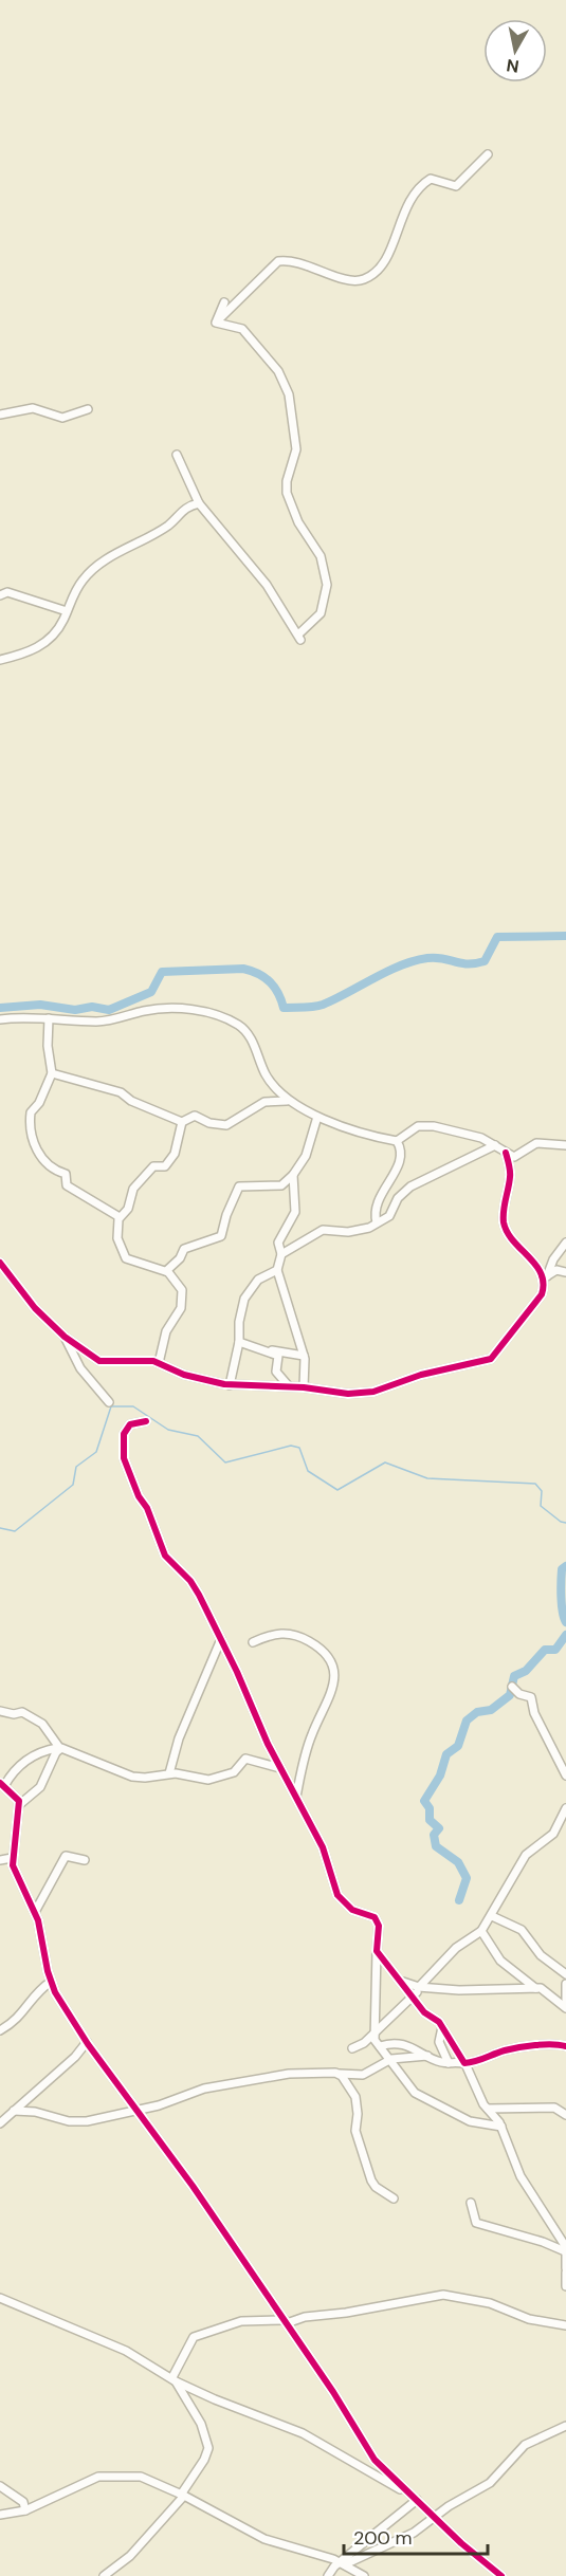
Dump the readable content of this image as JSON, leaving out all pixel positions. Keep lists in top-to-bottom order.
{
  "scale_bar": "200 m",
  "north": "bottom"
}
